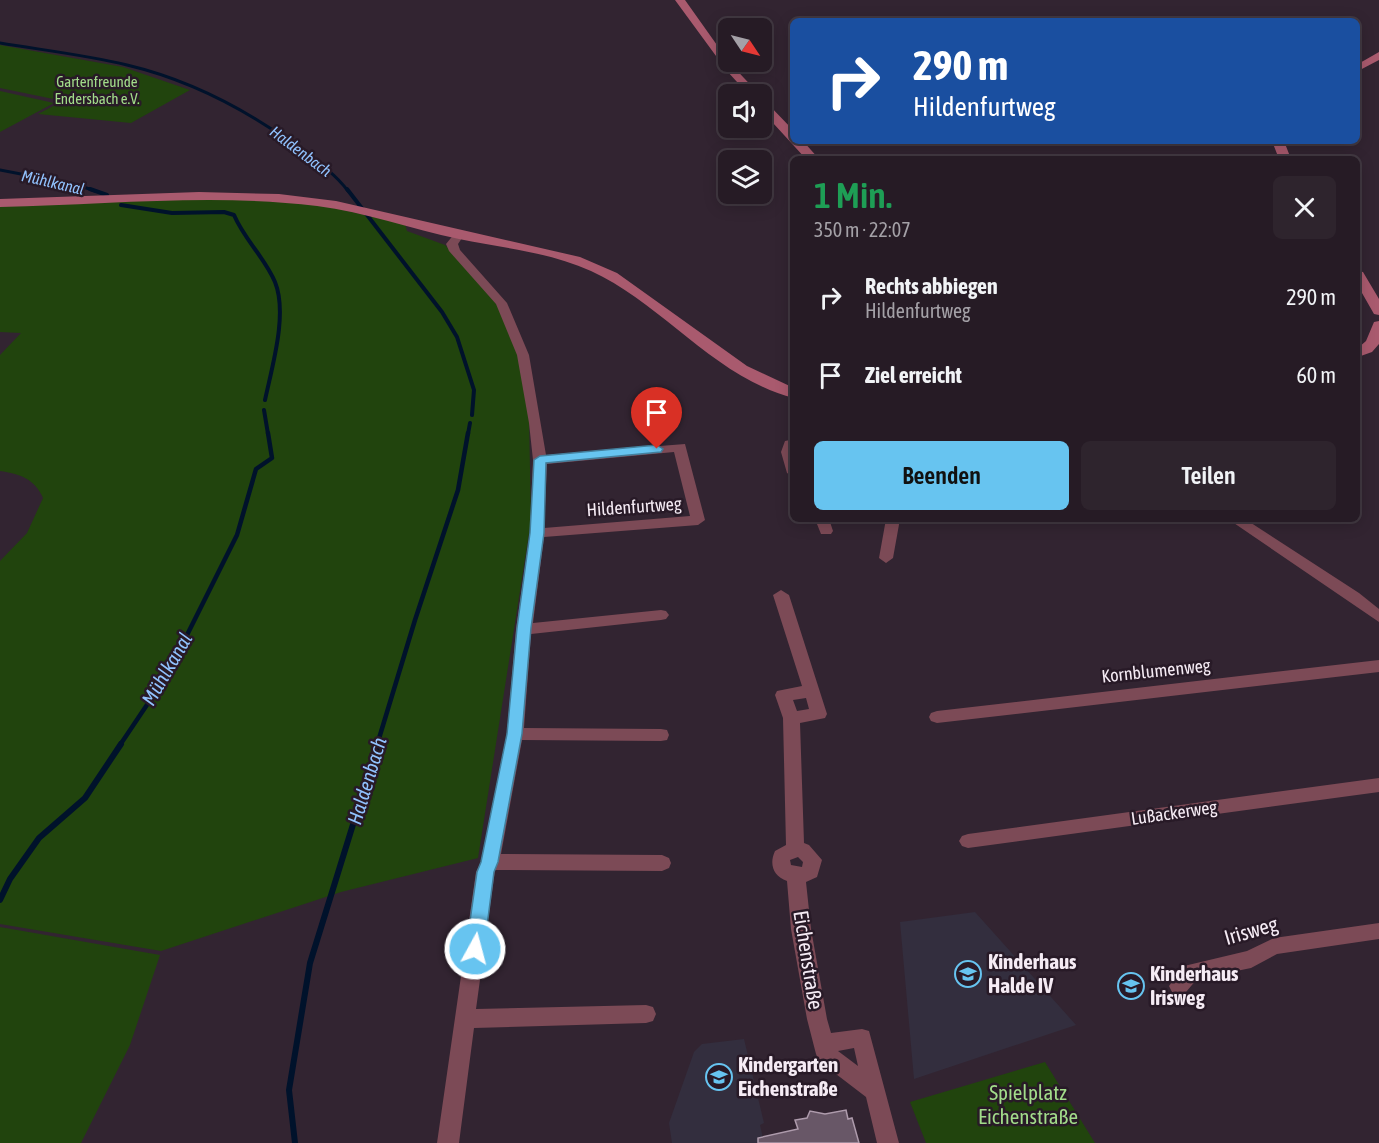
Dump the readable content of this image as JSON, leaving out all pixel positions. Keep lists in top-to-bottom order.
{
  "streets": {
    "street": [
      "Hildenfurtweg",
      "Kornblumenweg",
      "Lußackerweg",
      "Irisweg",
      "Eichenstraße"
    ]
  },
  "water": ["Haldenbach", "Mühlkanal"],
  "parks": ["Gartenfreunde Endersbach e.V.", "Spielplatz Eichenstraße"],
  "places": {
    "school or university": ["Kinderhaus Halde IV", "Kinderhaus Irisweg", "Kindergarten Eichenstraße"]
  },
  "north": "bottom right",
  "page": {
    "turn": ["290 m", "Hildenfurtweg"],
    "heading": ["1 Min.", "350 m · 22:07"],
    "list": [
      {
        "name": "Rechts abbiegen",
        "note": "Hildenfurtweg",
        "value": "290 m"
      },
      {
        "name": "Ziel erreicht",
        "value": "60 m"
      }
    ],
    "buttons": ["Beenden", "Teilen"]
  }
}
